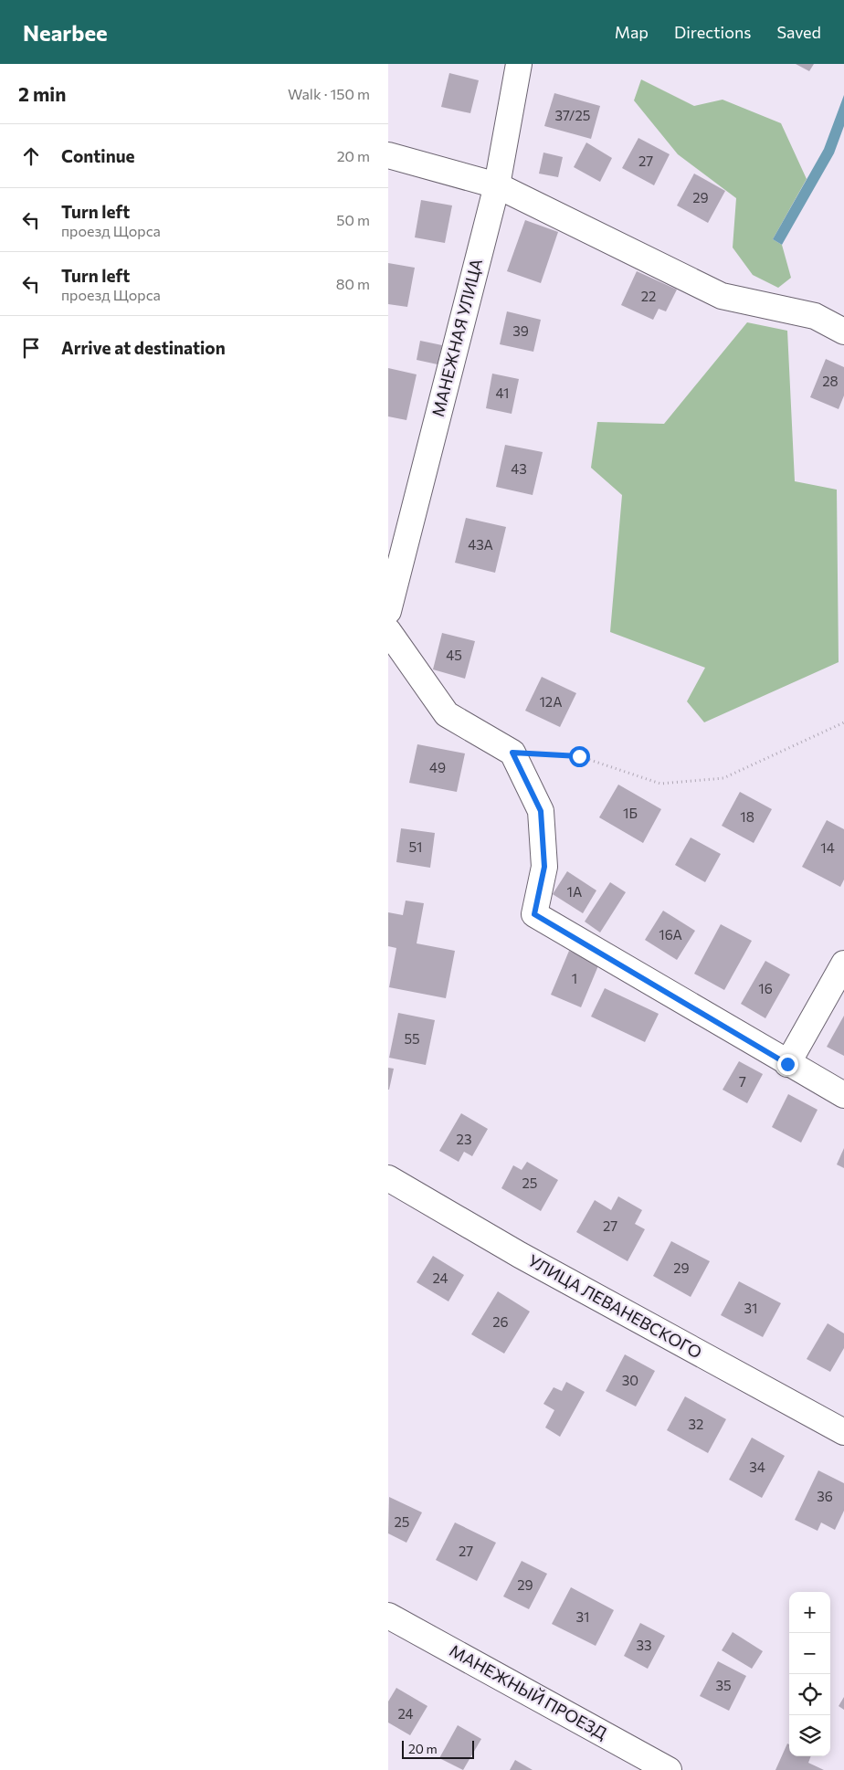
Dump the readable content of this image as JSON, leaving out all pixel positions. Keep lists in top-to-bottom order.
{
  "streets": {
    "street": ["МАНЕЖНАЯ УЛИЦА", "УЛИЦА ЛЕВАНЕВСКОГО", "МАНЕЖНЫЙ ПРОЕЗД"]
  },
  "house_numbers": [
    "37/25",
    "27",
    "29",
    "22",
    "39",
    "28",
    "41",
    "43",
    "43А",
    "45",
    "12А",
    "49",
    "1Б",
    "18",
    "51",
    "14",
    "1А",
    "16А",
    "1",
    "16",
    "55",
    "7",
    "23",
    "25",
    "27",
    "29",
    "24",
    "31",
    "26",
    "30",
    "32",
    "34",
    "36",
    "25",
    "27",
    "29",
    "31",
    "33",
    "35",
    "24"
  ],
  "scale_bar": "20 m",
  "page": {
    "header": "Nearbee",
    "nav": ["Map", "Directions", "Saved"],
    "heading": ["2 min", "Walk · 150 m"],
    "list": [
      ["Continue", "20 m"],
      ["Turn left", "проезд Щорса", "50 m"],
      ["Turn left", "проезд Щорса", "80 m"],
      "Arrive at destination"
    ],
    "map_buttons": ["+", "−"],
    "scale": "20 m"
  }
}
